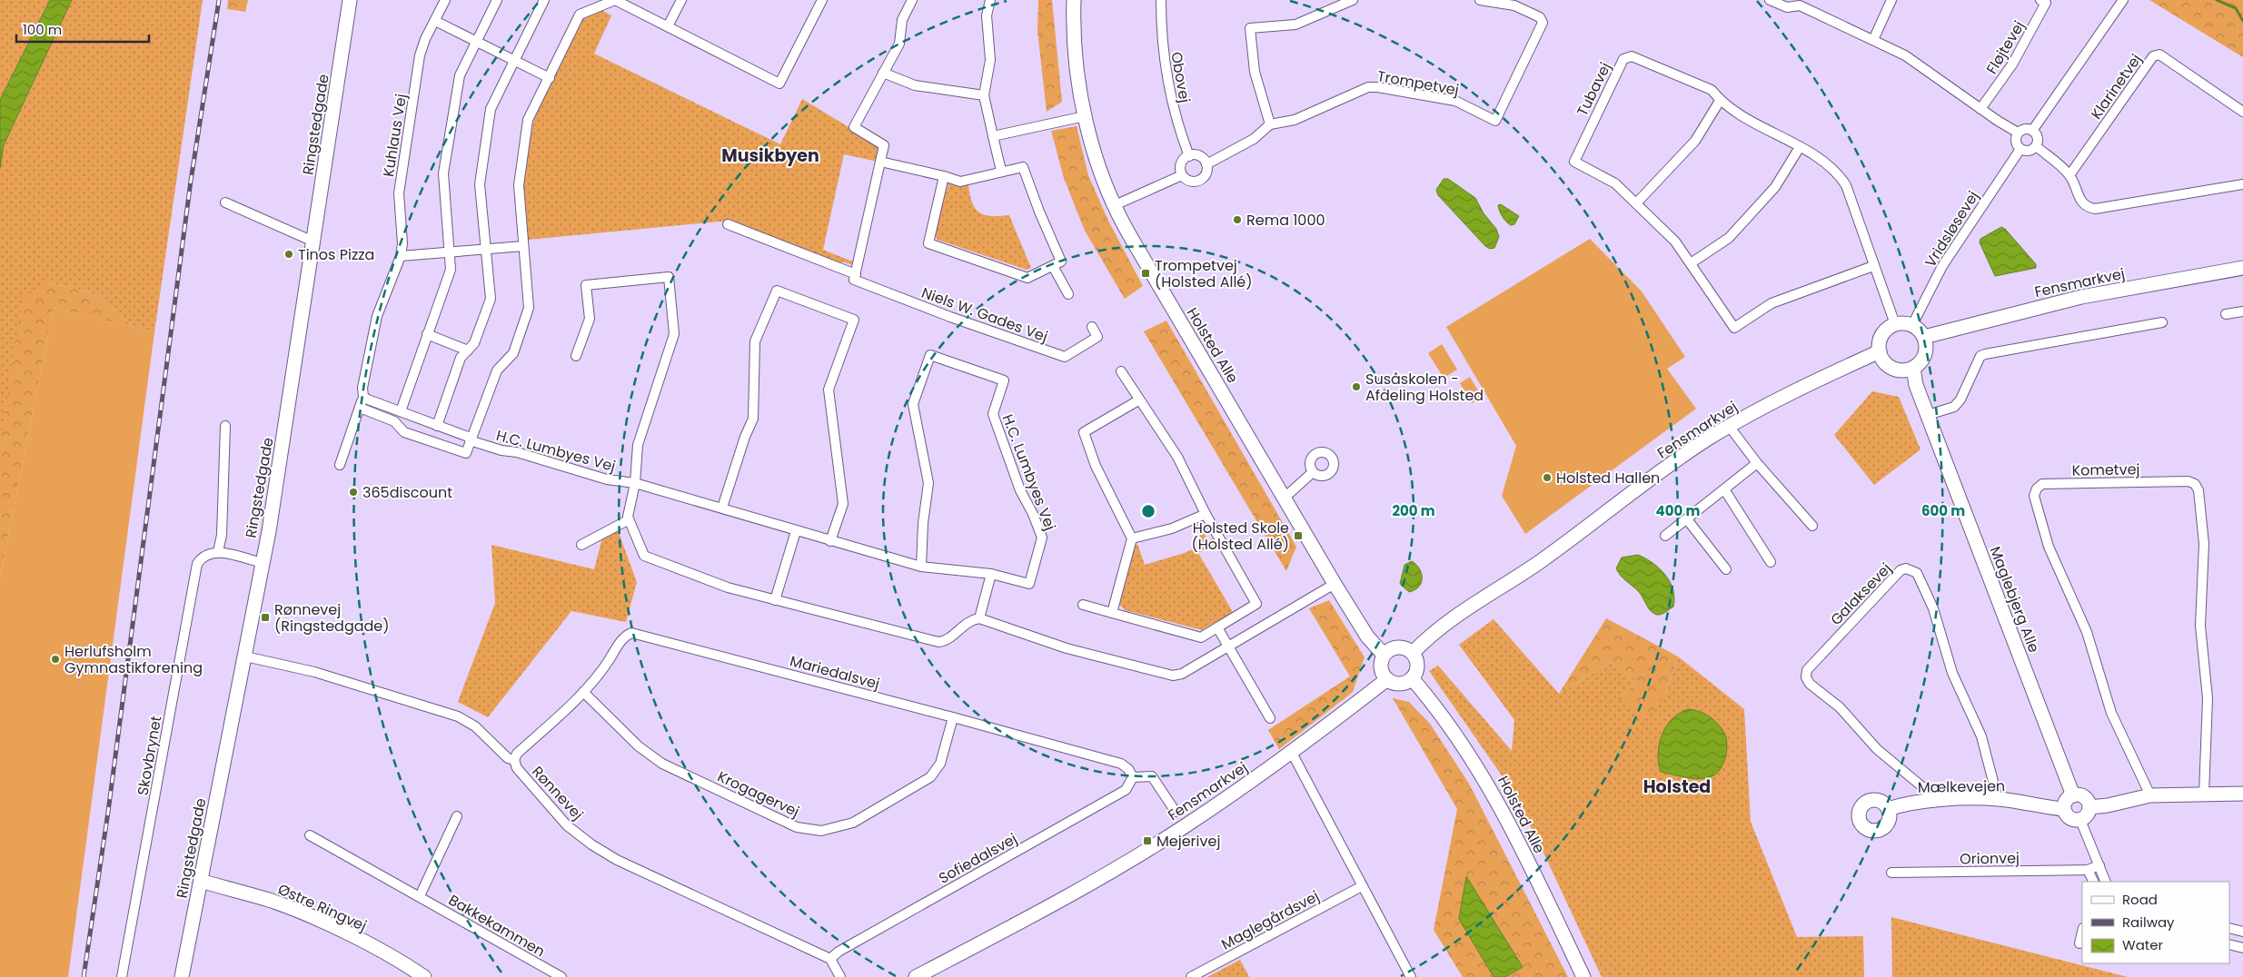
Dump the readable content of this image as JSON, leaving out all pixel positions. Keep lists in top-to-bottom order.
{
  "streets": {
    "street": [
      "Fløjtevej",
      "Obovej",
      "Trompetvej",
      "Klarinetvej",
      "Tubavej",
      "Ringstedgade",
      "Kuhlaus Vej",
      "Vridsløsevej",
      "Fensmarkvej",
      "Niels W. Gades Vej",
      "Holsted Alle",
      "H.C. Lumbyes Vej",
      "Kometvej",
      "Galaksevej",
      "Maglebjerg Alle",
      "Mariedalsvej",
      "Skovbrynet",
      "Mælkevejen",
      "Rønnevej",
      "Krogagervej",
      "Sofiedalsvej",
      "Orionvej",
      "Østre Ringvej",
      "Maglegårdsvej",
      "Bakkekammen"
    ]
  },
  "crossings": [
    ["Tubavej", "Vridsløsevej"],
    ["Tubavej", "Fensmarkvej"],
    ["Tubavej", "Maglebjerg Alle"],
    ["Ringstedgade", "Rønnevej"],
    ["Ringstedgade", "Østre Ringvej"],
    ["Vridsløsevej", "Fensmarkvej"],
    ["Vridsløsevej", "Maglebjerg Alle"],
    ["Fensmarkvej", "Holsted Alle"],
    ["Fensmarkvej", "Maglebjerg Alle"],
    ["Galaksevej", "Mælkevejen"],
    ["Maglebjerg Alle", "Mælkevejen"],
    ["Mariedalsvej", "Rønnevej"],
    ["Mariedalsvej", "Krogagervej"],
    ["Mariedalsvej", "Sofiedalsvej"],
    ["Rønnevej", "Sofiedalsvej"]
  ],
  "districts": ["Musikbyen", "Holsted"],
  "places": {
    "other": [
      "Rema 1000",
      "Tinos Pizza",
      "Susåskolen - Afdeling Holsted",
      "Holsted Hallen",
      "365discount",
      "Herlufsholm Gymnastikforening"
    ],
    "transit": [
      "Trompetvej (Holsted Allé)",
      "Holsted Skole (Holsted Allé)",
      "Rønnevej (Ringstedgade)",
      "Mejerivej"
    ]
  },
  "legend": ["Road", "Railway", "Water"],
  "scale_bar": "100 m",
  "rings": ["200 m", "400 m", "600 m"]
}
